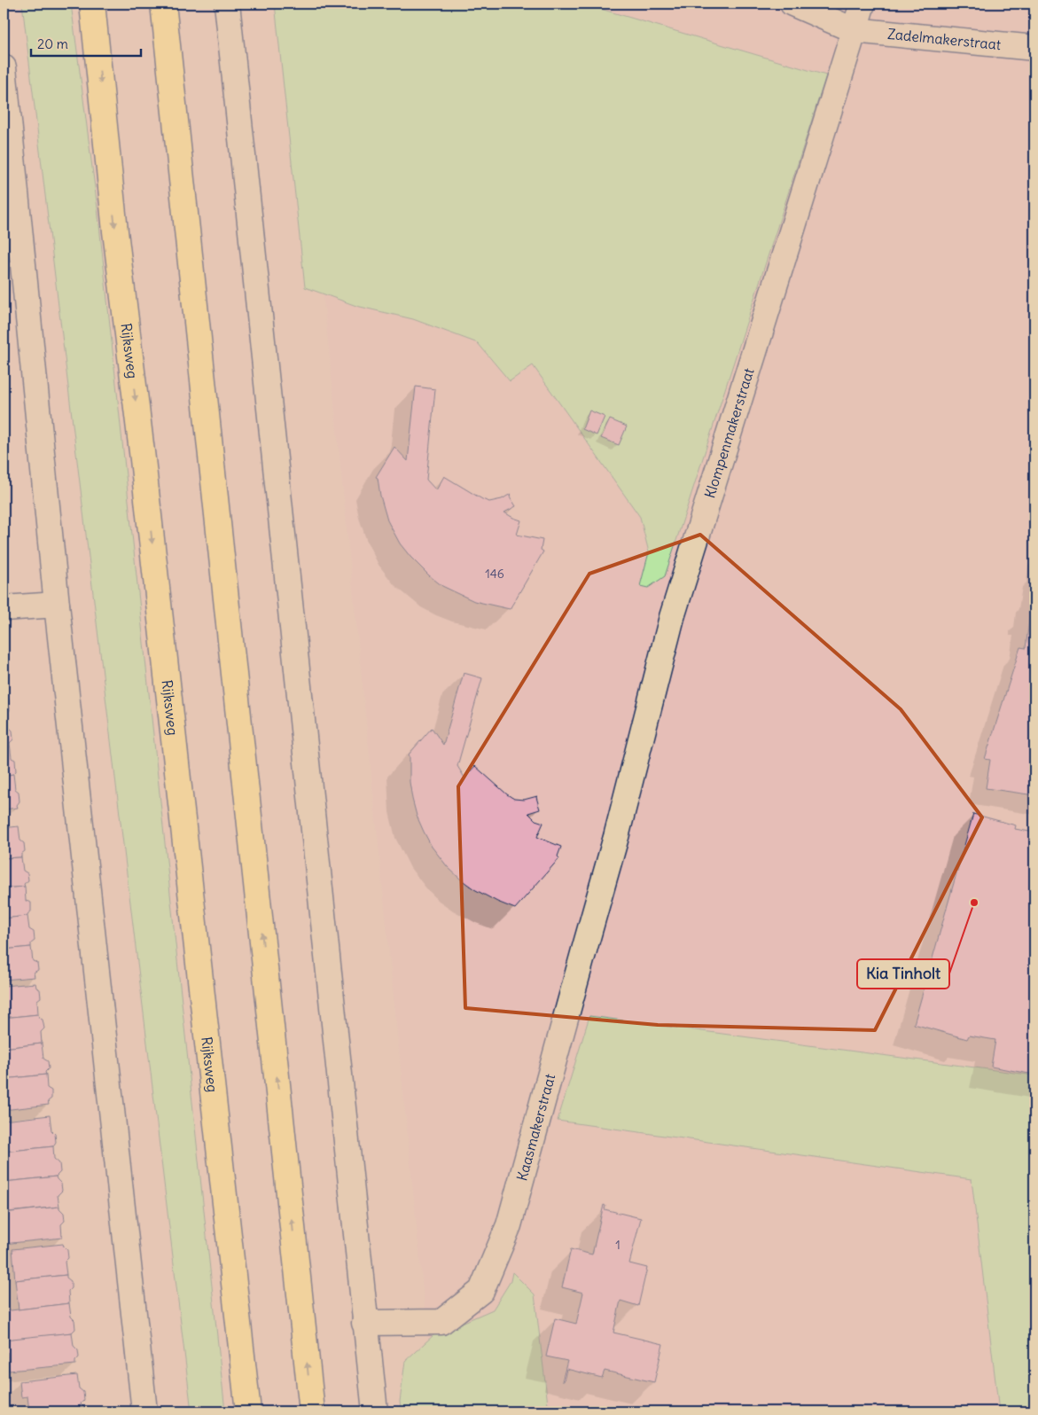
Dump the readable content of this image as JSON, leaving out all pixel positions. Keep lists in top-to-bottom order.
{
  "streets": {
    "main road": ["Rijksweg"],
    "street": ["Zadelmakerstraat", "Klompenmakerstraat", "Kaasmakerstraat"]
  },
  "crossings": [
    ["Zadelmakerstraat", "Klompenmakerstraat"],
    ["Klompenmakerstraat", "Kaasmakerstraat"]
  ],
  "places": ["Kia Tinholt"],
  "house_numbers": ["146", "1"],
  "scale_bar": "20 m"
}
